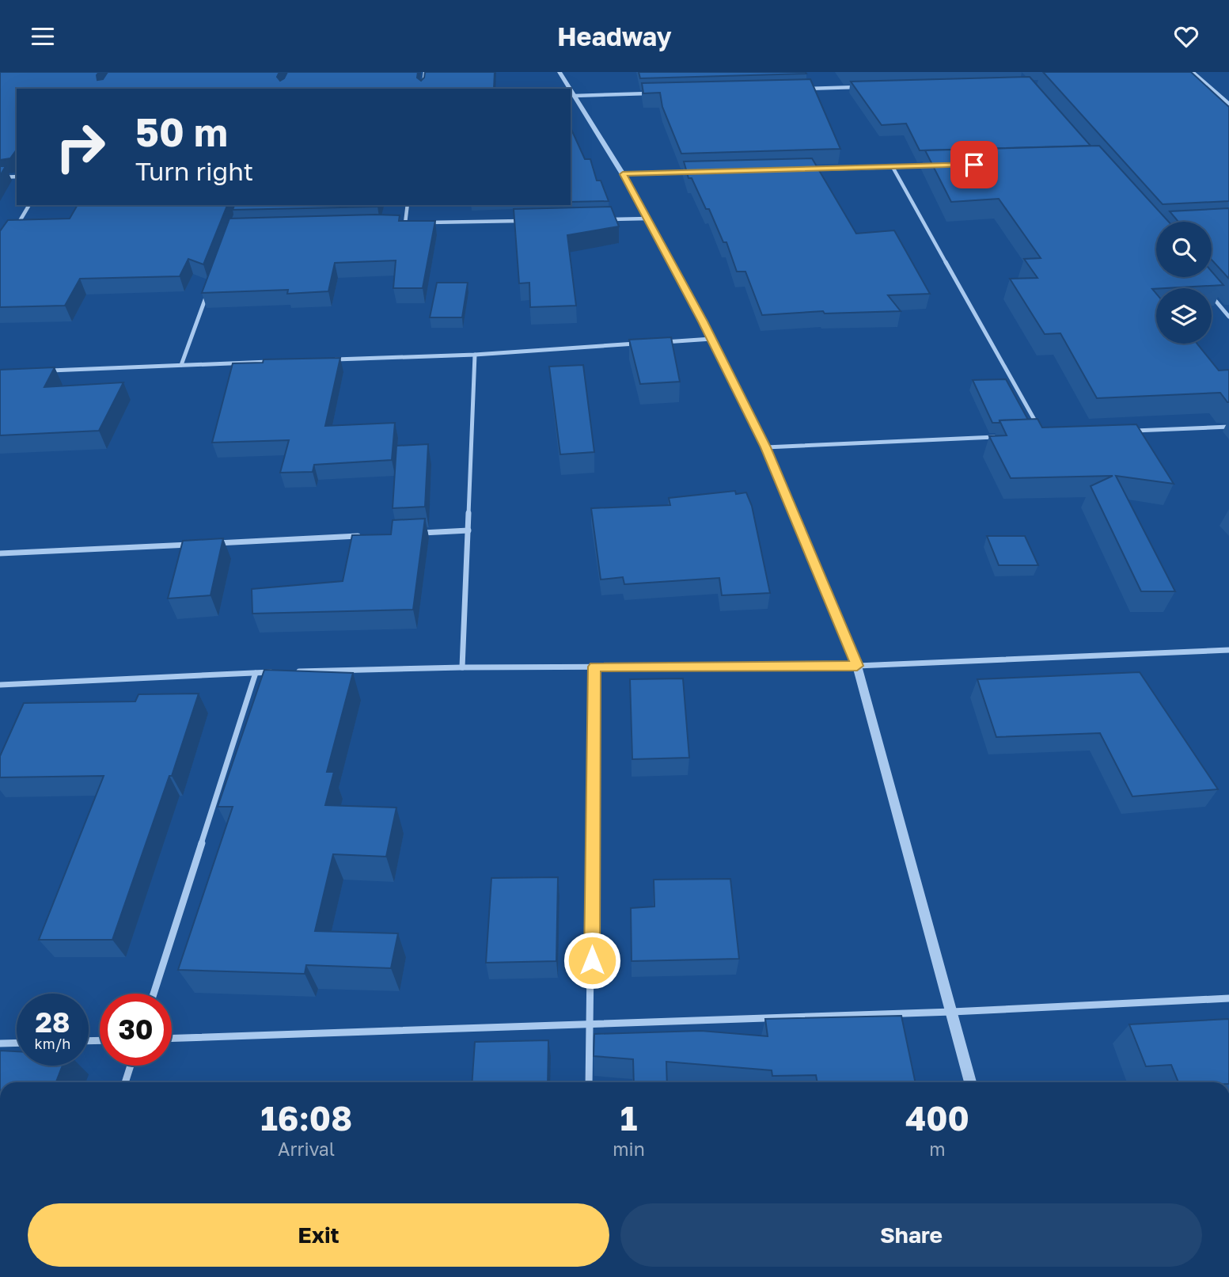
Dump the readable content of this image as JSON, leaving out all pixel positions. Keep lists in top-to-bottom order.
{
  "page": {
    "header": "Headway",
    "turn": ["50 m", "Turn right"],
    "speed": "28 km/h",
    "limit": "30",
    "eta": [
      "16:08",
      "Arrival",
      "1",
      "min",
      "400",
      "m"
    ],
    "buttons": ["Exit", "Share"]
  }
}
